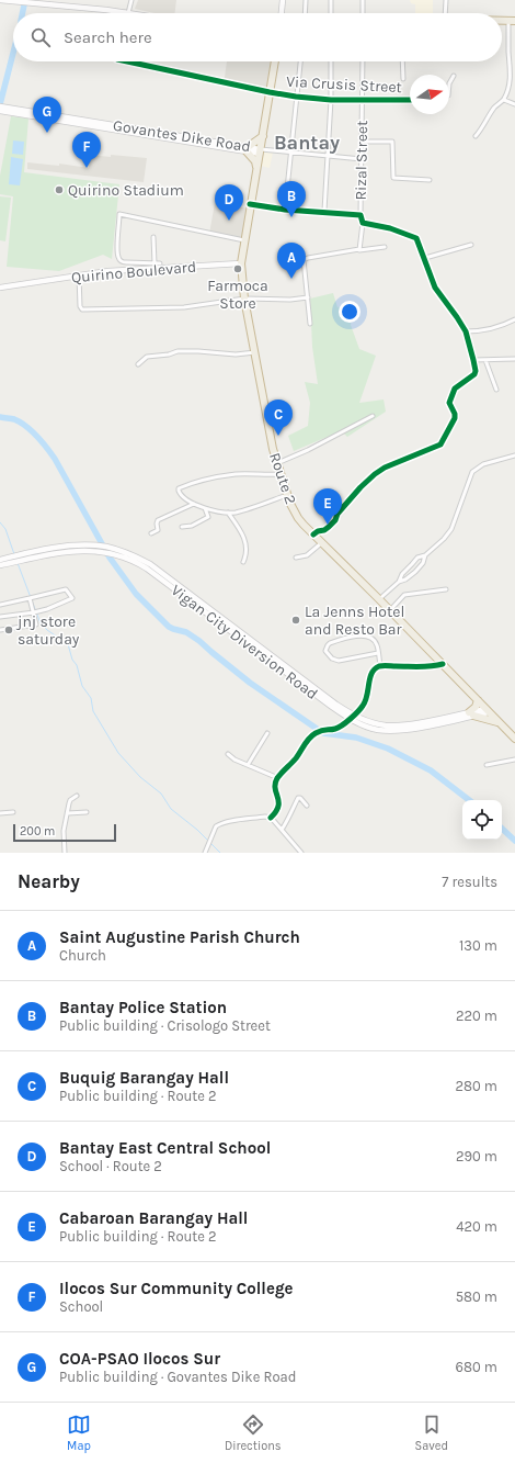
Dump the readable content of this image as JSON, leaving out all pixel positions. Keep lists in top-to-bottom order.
{
  "streets": {
    "highway": ["Route 2"],
    "main road": ["Govantes Dike Road", "Quirino Boulevard", "Vigan City Diversion Road"],
    "street": ["Via Crusis Street", "Rizal Street"]
  },
  "crossings": [
    ["Via Crusis Street", "Rizal Street"],
    ["Via Crusis Street", "Route 2"],
    ["Govantes Dike Road", "Route 2"],
    ["Quirino Boulevard", "Route 2"],
    ["Route 2", "Vigan City Diversion Road"]
  ],
  "districts": ["Bantay"],
  "places": [
    "Quirino Stadium",
    "Farmoca Store",
    "La Jenns Hotel and Resto Bar",
    "jnj store saturday"
  ],
  "scale_bar": "200 m",
  "north": "right",
  "page": {
    "search": "Search here",
    "pins": [
      "G",
      "F",
      "B",
      "D",
      "A",
      "C",
      "E"
    ],
    "scale": "200 m",
    "heading": ["Nearby", "7 results"],
    "list": [
      {
        "mark": "A",
        "name": "Saint Augustine Parish Church",
        "note": "Church",
        "value": "130 m"
      },
      {
        "mark": "B",
        "name": "Bantay Police Station",
        "note": "Public building · Crisologo Street",
        "value": "220 m"
      },
      {
        "mark": "C",
        "name": "Buquig Barangay Hall",
        "note": "Public building · Route 2",
        "value": "280 m"
      },
      {
        "mark": "D",
        "name": "Bantay East Central School",
        "note": "School · Route 2",
        "value": "290 m"
      },
      {
        "mark": "E",
        "name": "Cabaroan Barangay Hall",
        "note": "Public building · Route 2",
        "value": "420 m"
      },
      {
        "mark": "F",
        "name": "Ilocos Sur Community College",
        "note": "School",
        "value": "580 m"
      },
      {
        "mark": "G",
        "name": "COA-PSAO Ilocos Sur",
        "note": "Public building · Govantes Dike Road",
        "value": "680 m"
      }
    ],
    "nav": ["Map", "Directions", "Saved"]
  }
}
